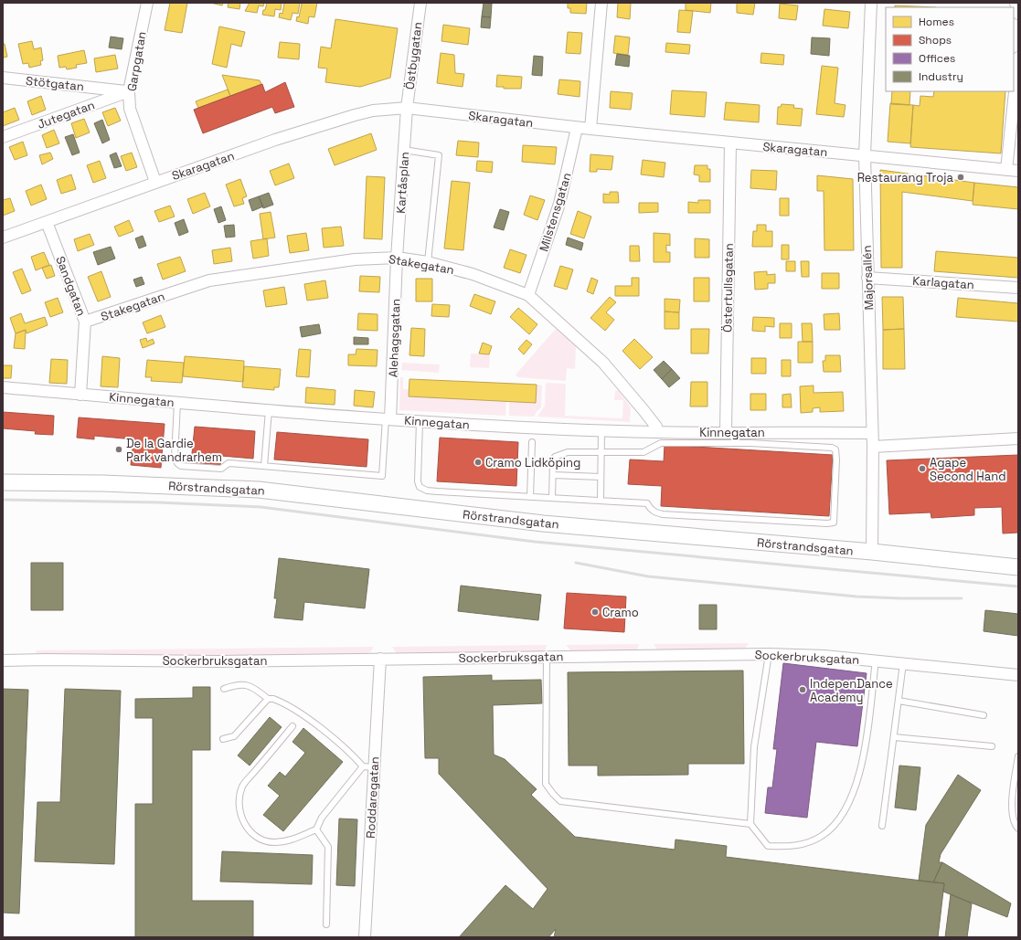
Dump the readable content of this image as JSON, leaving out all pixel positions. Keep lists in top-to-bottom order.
{
  "streets": {
    "main road": ["Rörstrandsgatan"],
    "street": [
      "Östbygatan",
      "Garpgatan",
      "Stötgatan",
      "Jutegatan",
      "Skaragatan",
      "Kartåsplan",
      "Milstensgatan",
      "Stakegatan",
      "Majorsallén",
      "Karlagatan",
      "Sandgatan",
      "Östertullsgatan",
      "Alehagsgatan",
      "Kinnegatan",
      "Sockerbruksgatan",
      "Roddaregatan"
    ]
  },
  "crossings": [
    ["Östbygatan", "Skaragatan"],
    ["Östbygatan", "Kartåsplan"],
    ["Garpgatan", "Stötgatan"],
    ["Garpgatan", "Jutegatan"],
    ["Garpgatan", "Skaragatan"],
    ["Stötgatan", "Jutegatan"],
    ["Skaragatan", "Kartåsplan"],
    ["Skaragatan", "Milstensgatan"],
    ["Skaragatan", "Majorsallén"],
    ["Skaragatan", "Sandgatan"],
    ["Skaragatan", "Östertullsgatan"],
    ["Kartåsplan", "Stakegatan"],
    ["Kartåsplan", "Alehagsgatan"],
    ["Milstensgatan", "Stakegatan"],
    ["Stakegatan", "Sandgatan"],
    ["Stakegatan", "Alehagsgatan"],
    ["Stakegatan", "Kinnegatan"],
    ["Majorsallén", "Karlagatan"],
    ["Majorsallén", "Kinnegatan"],
    ["Majorsallén", "Rörstrandsgatan"],
    ["Sandgatan", "Kinnegatan"],
    ["Östertullsgatan", "Kinnegatan"],
    ["Alehagsgatan", "Kinnegatan"],
    ["Sockerbruksgatan", "Roddaregatan"]
  ],
  "places": [
    "Restaurang Troja",
    "De la Gardie Park vandrarhem",
    "Cramo Lidköping",
    "Agape Second Hand",
    "Cramo",
    "IndepenDance Academy"
  ],
  "legend": [
    "Homes",
    "Shops",
    "Offices",
    "Industry"
  ]
}
